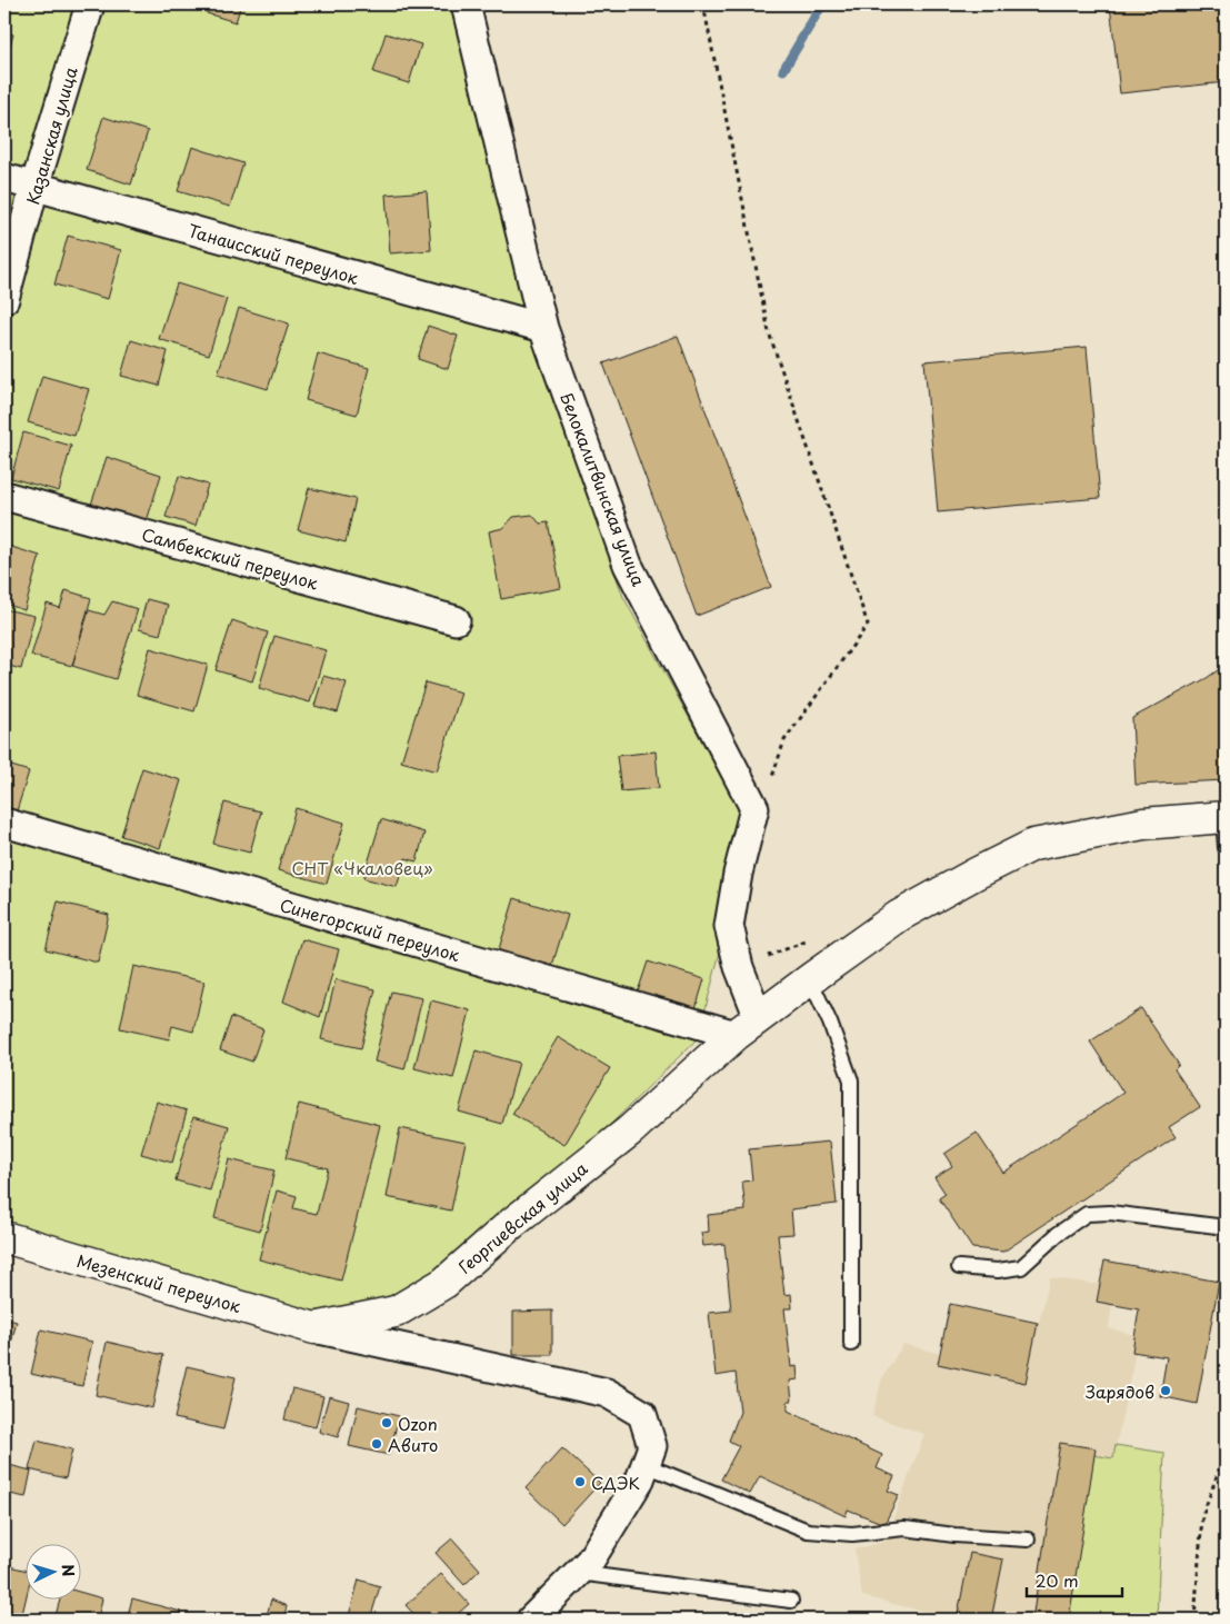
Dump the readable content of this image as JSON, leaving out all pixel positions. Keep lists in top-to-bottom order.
{
  "streets": {
    "street": [
      "Казанская улица",
      "Танаисский переулок",
      "Белокалитвинская улица",
      "Самбекский переулок",
      "Синегорский переулок",
      "Георгиевская улица",
      "Мезенский переулок"
    ]
  },
  "crossings": [
    ["Казанская улица", "Танаисский переулок"],
    ["Танаисский переулок", "Белокалитвинская улица"],
    ["Белокалитвинская улица", "Синегорский переулок"],
    ["Белокалитвинская улица", "Георгиевская улица"],
    ["Синегорский переулок", "Георгиевская улица"],
    ["Георгиевская улица", "Мезенский переулок"]
  ],
  "parks": ["СНТ «Чкаловец»"],
  "places": [
    "Зарядов",
    "Ozon",
    "Авито",
    "СДЭК"
  ],
  "scale_bar": "20 m",
  "north": "right"
}
